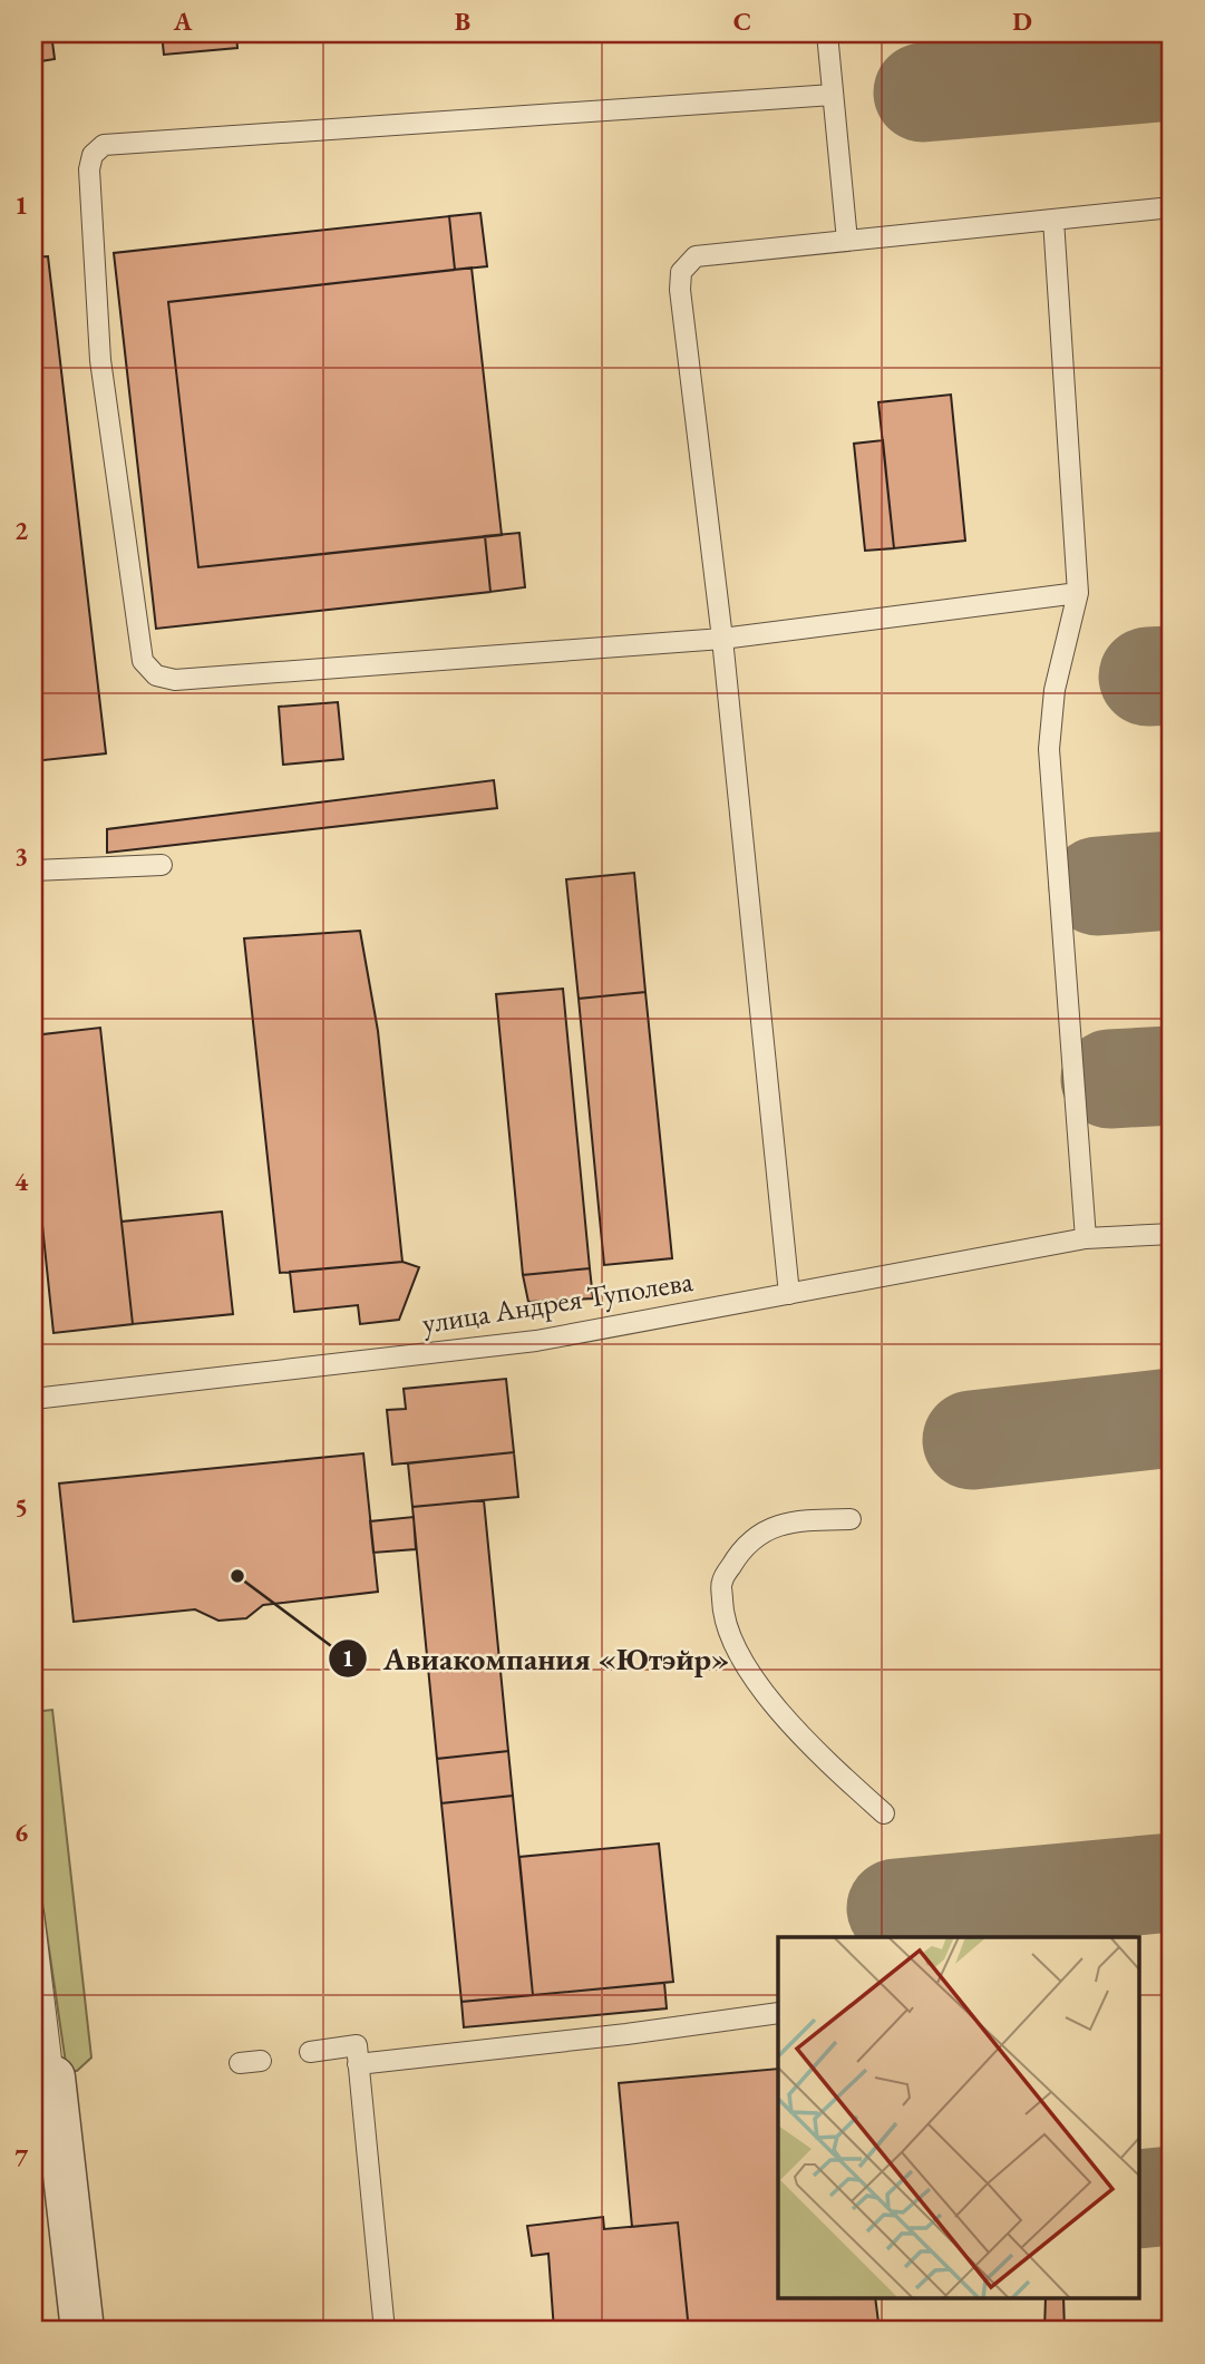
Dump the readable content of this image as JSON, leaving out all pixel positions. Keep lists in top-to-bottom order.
{
  "streets": {
    "lane": ["улица Андрея Туполева"]
  },
  "places": ["Авиакомпания «Ютэйр»"],
  "grid": {
    "columns": [
      "A",
      "B",
      "C",
      "D"
    ],
    "rows": [
      "1",
      "2",
      "3",
      "4",
      "5",
      "6",
      "7"
    ]
  }
}
